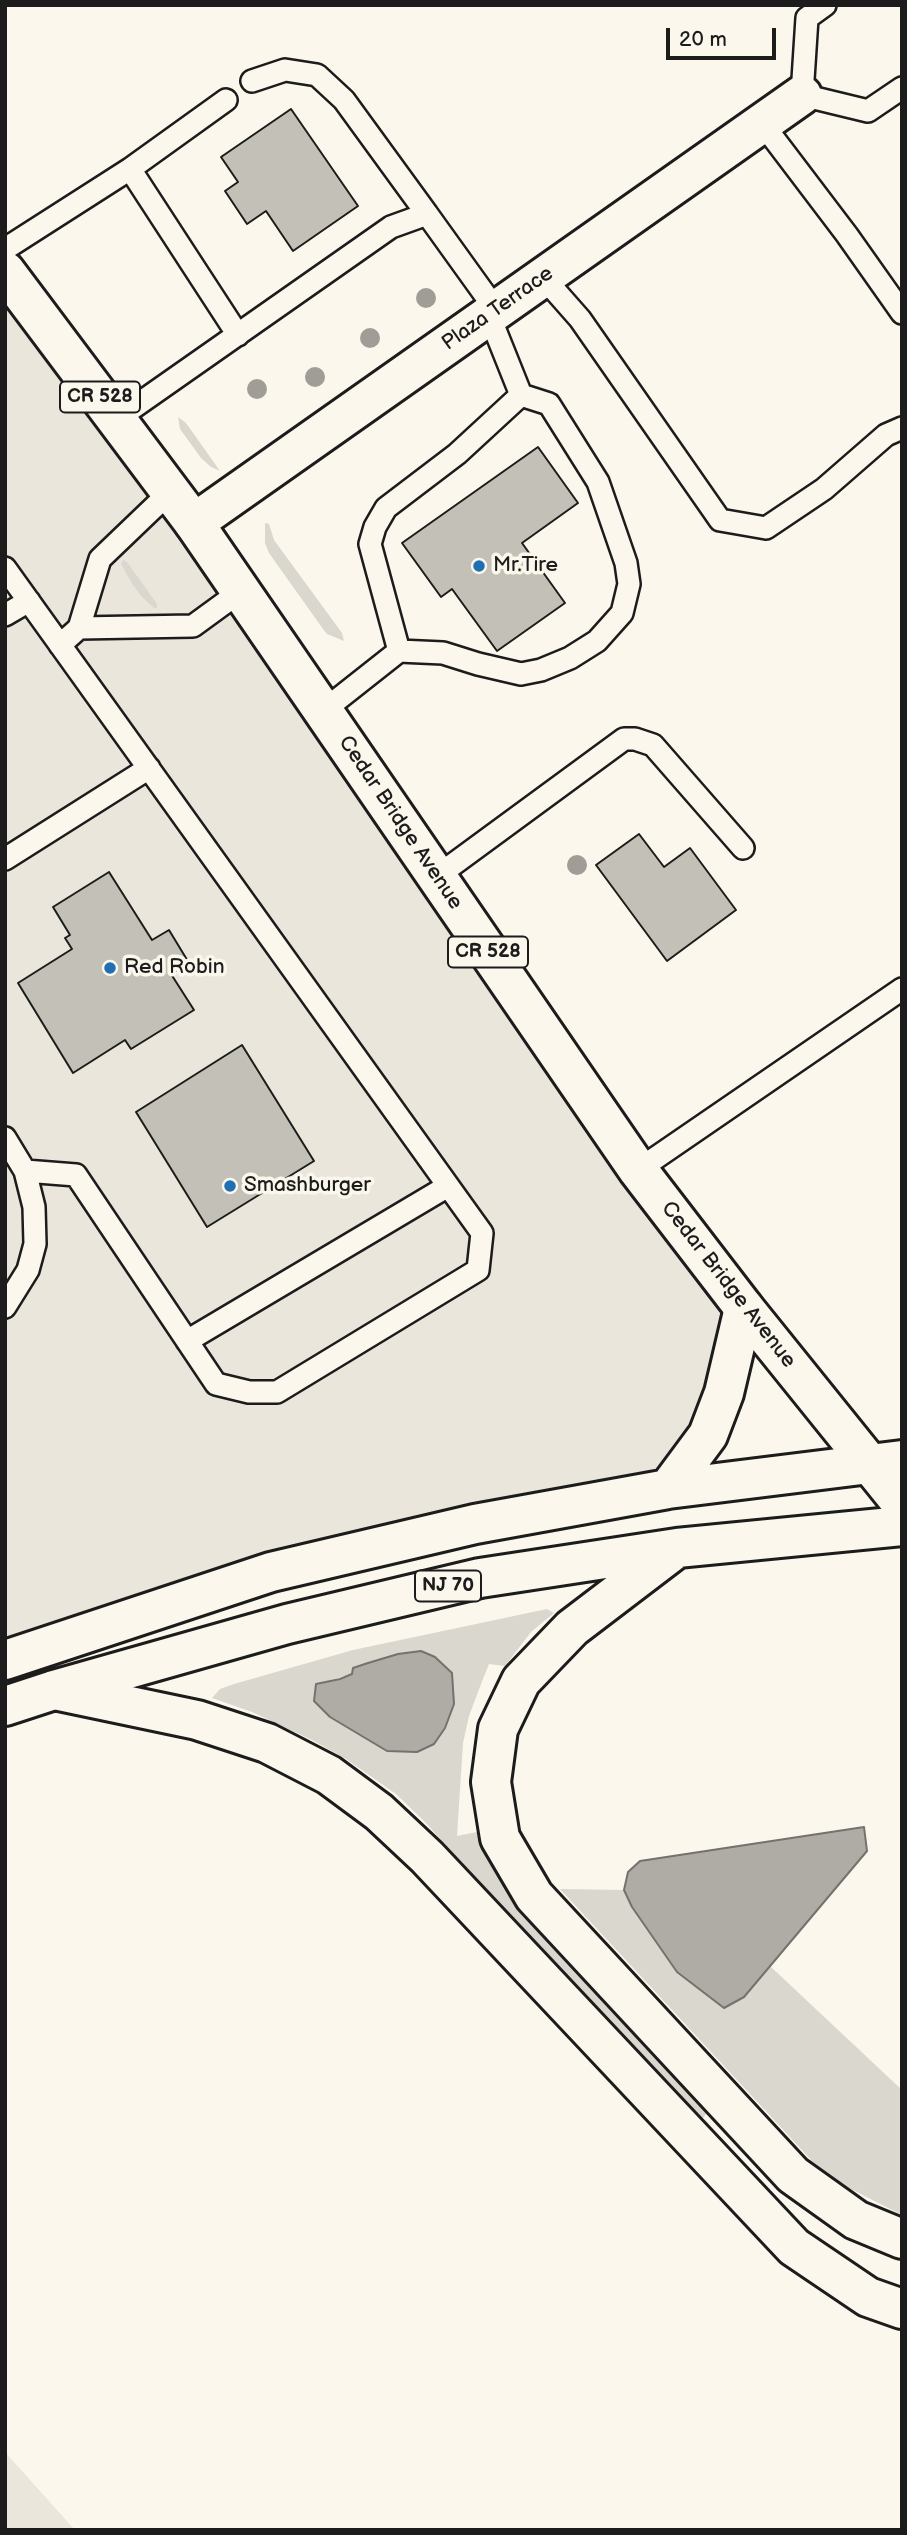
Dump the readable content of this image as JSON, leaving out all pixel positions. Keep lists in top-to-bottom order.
{
  "streets": {
    "main road": [
      "Plaza Terrace",
      "CR 528",
      "Cedar Bridge Avenue",
      "NJ 70"
    ]
  },
  "crossings": [
    ["Plaza Terrace", "Cedar Bridge Avenue"]
  ],
  "places": ["Mr.Tire", "Red Robin", "Smashburger"],
  "scale_bar": "20 m"
}
